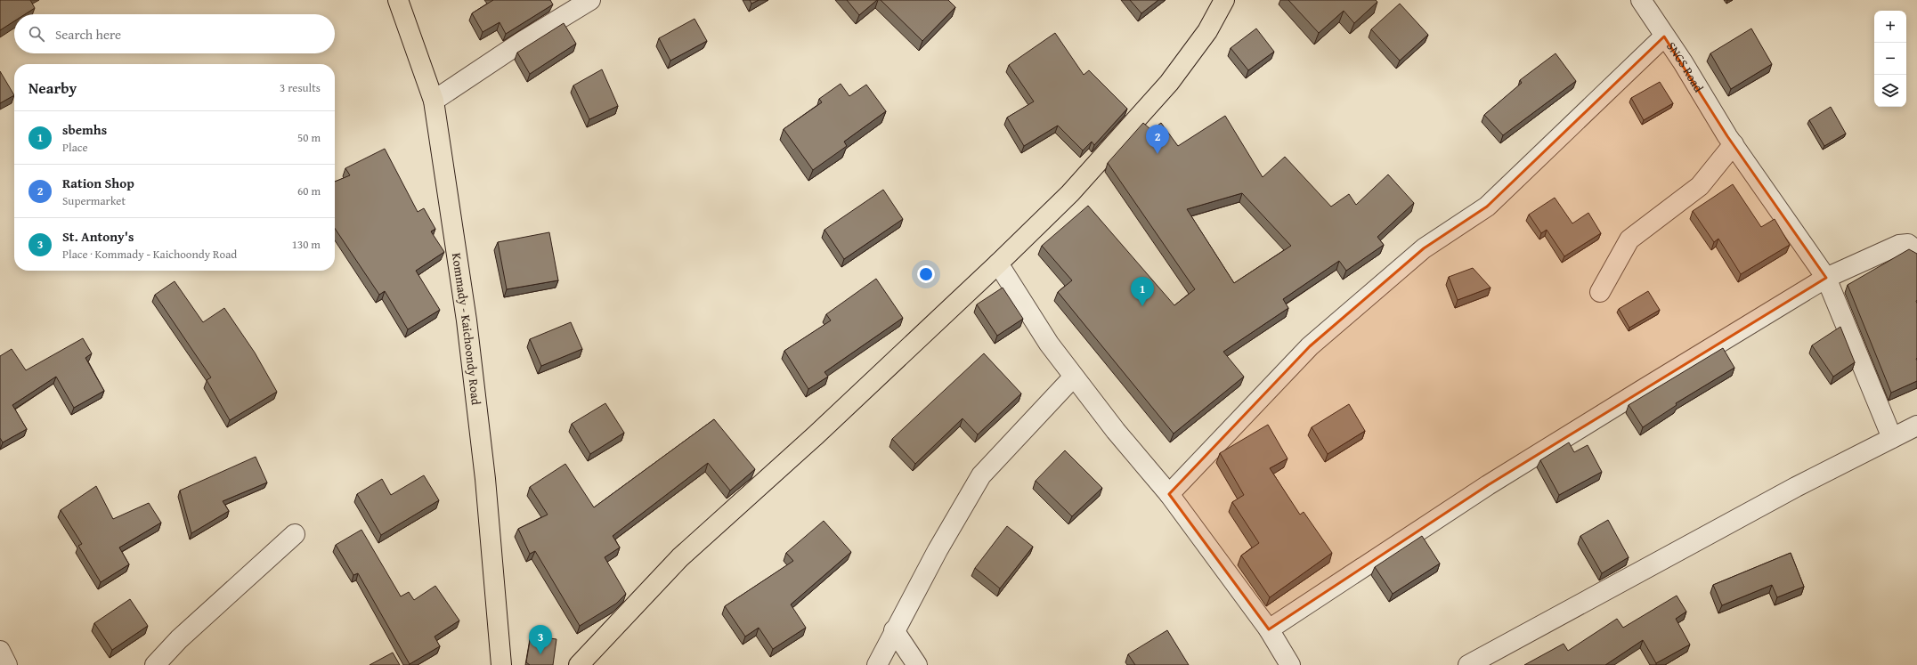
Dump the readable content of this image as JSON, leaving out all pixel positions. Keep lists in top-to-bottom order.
{
  "streets": {
    "main road": ["Kommady - Kaichoondy Road"],
    "street": ["SNGS Road"]
  },
  "page": {
    "map_buttons": ["+", "−"],
    "search": "Search here",
    "heading": ["Nearby", "3 results"],
    "list": [
      {
        "mark": "1",
        "name": "sbemhs",
        "note": "Place",
        "value": "50 m"
      },
      {
        "mark": "2",
        "name": "Ration Shop",
        "note": "Supermarket",
        "value": "60 m"
      },
      {
        "mark": "3",
        "name": "St. Antony's",
        "note": "Place · Kommady - Kaichoondy Road",
        "value": "130 m"
      }
    ],
    "pins": ["2", "1", "3"]
  }
}
